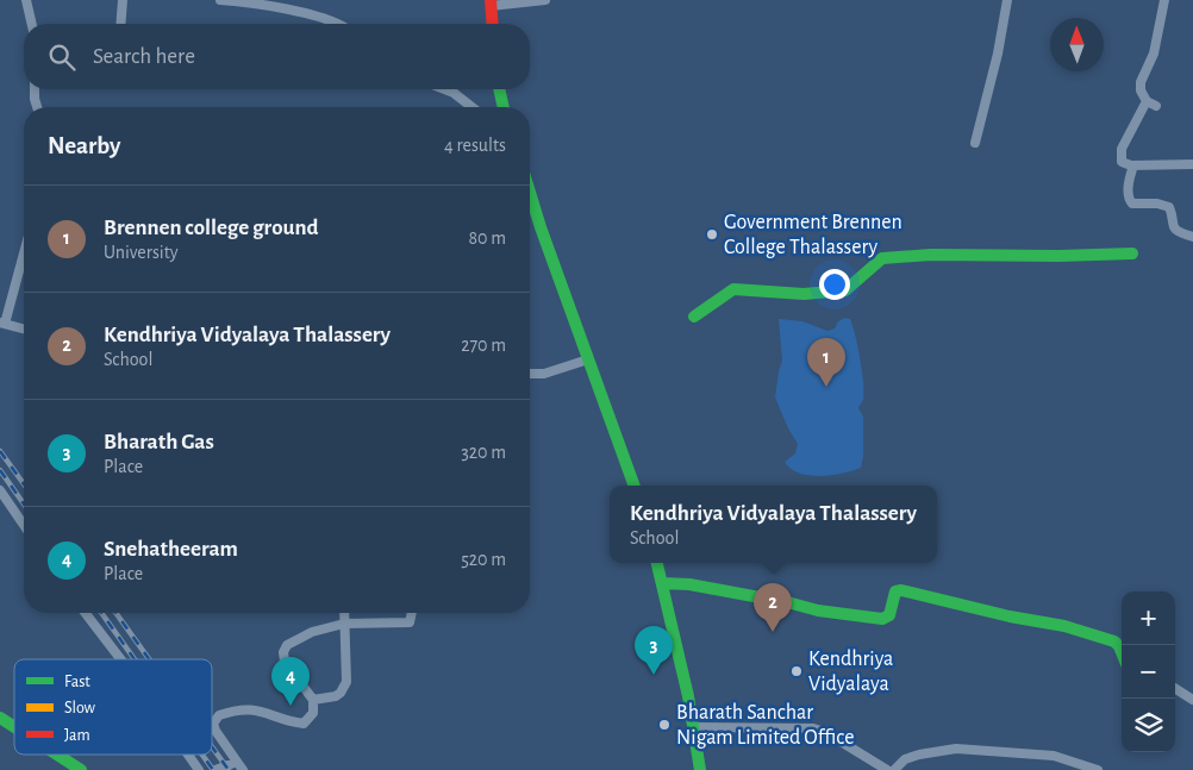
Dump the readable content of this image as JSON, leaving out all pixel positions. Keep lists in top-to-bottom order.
{
  "places": ["Government Brennen College Thalassery", "Kendhriya Vidyalaya", "Bharath Sanchar Nigam Limited Office"],
  "legend": ["Fast", "Slow", "Jam"],
  "north": "top",
  "page": {
    "search": "Search here",
    "heading": ["Nearby", "4 results"],
    "list": [
      {
        "mark": "1",
        "name": "Brennen college ground",
        "note": "University",
        "value": "80 m"
      },
      {
        "mark": "2",
        "name": "Kendhriya Vidyalaya Thalassery",
        "note": "School",
        "value": "270 m"
      },
      {
        "mark": "3",
        "name": "Bharath Gas",
        "note": "Place",
        "value": "320 m"
      },
      {
        "mark": "4",
        "name": "Snehatheeram",
        "note": "Place",
        "value": "520 m"
      }
    ],
    "pins": [
      "1",
      "2",
      "3",
      "4"
    ],
    "popup": ["Kendhriya Vidyalaya Thalassery", "School"],
    "map_buttons": ["+", "−"]
  }
}
